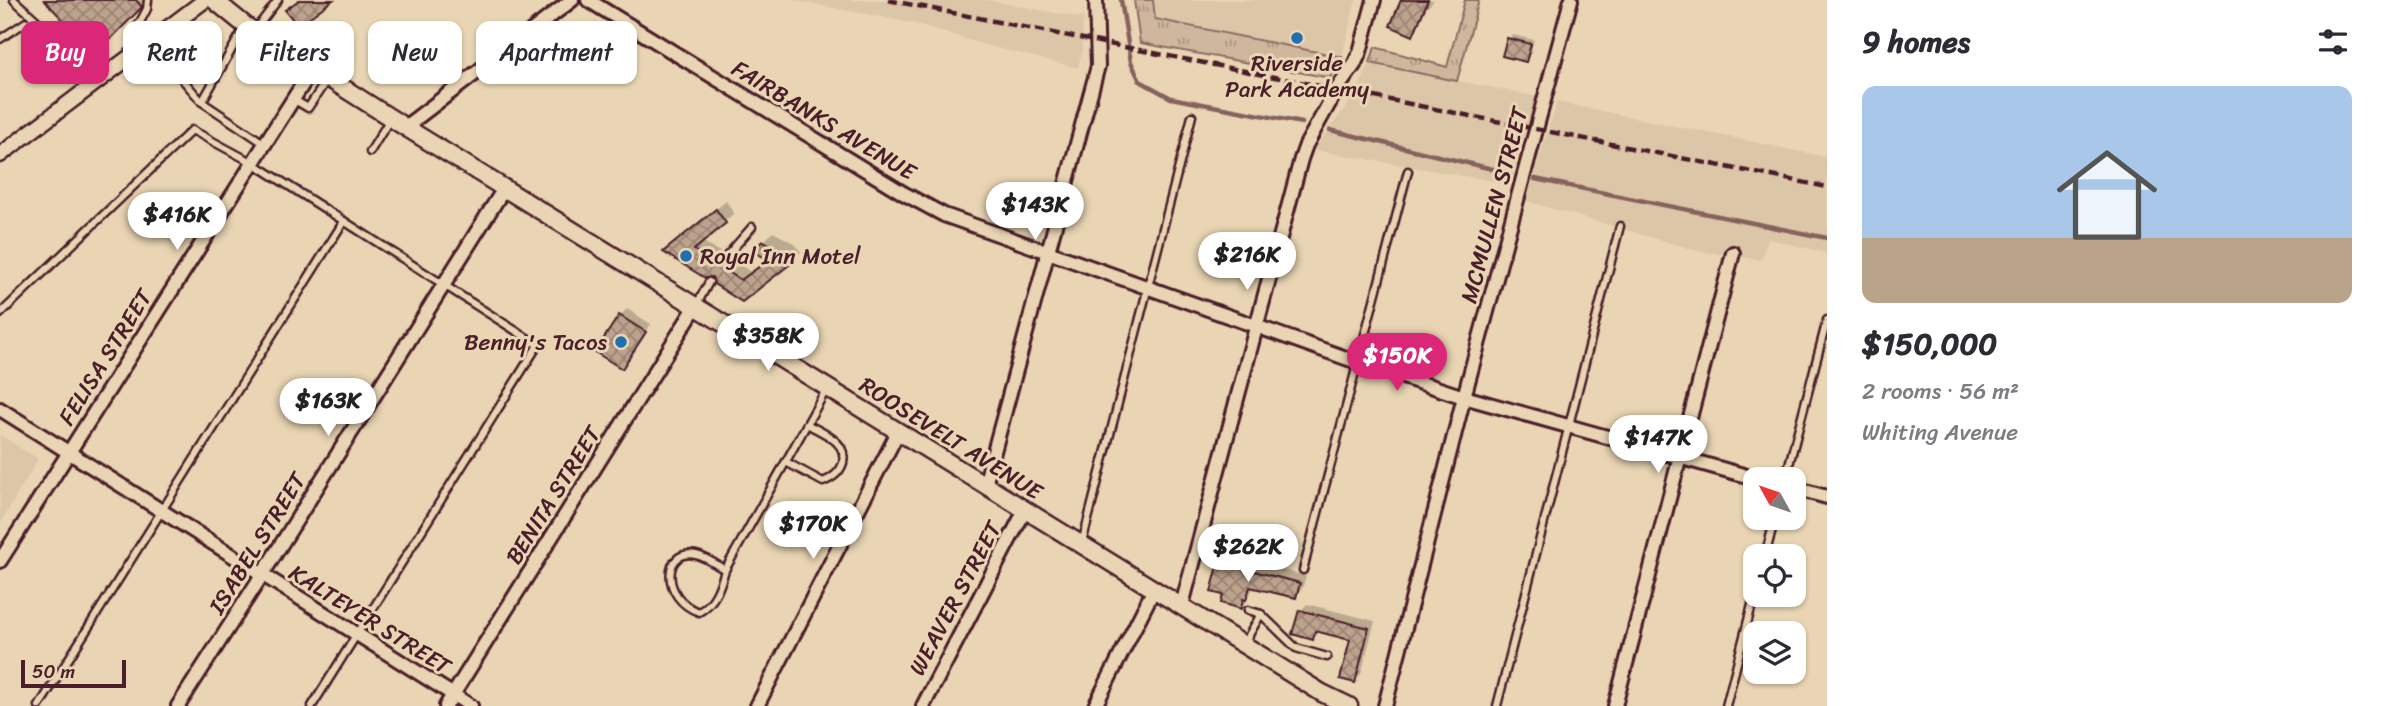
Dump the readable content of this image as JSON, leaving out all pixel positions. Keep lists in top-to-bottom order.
{
  "streets": {
    "main road": ["ROOSEVELT AVENUE"],
    "street": [
      "FAIRBANKS AVENUE",
      "MCMULLEN STREET",
      "FELISA STREET",
      "BENITA STREET",
      "ISABEL STREET",
      "WEAVER STREET",
      "KALTEYER STREET"
    ]
  },
  "crossings": [
    ["FAIRBANKS AVENUE", "MCMULLEN STREET"],
    ["FELISA STREET", "KALTEYER STREET"],
    ["ROOSEVELT AVENUE", "BENITA STREET"],
    ["ROOSEVELT AVENUE", "ISABEL STREET"],
    ["ROOSEVELT AVENUE", "WEAVER STREET"],
    ["BENITA STREET", "KALTEYER STREET"],
    ["ISABEL STREET", "KALTEYER STREET"]
  ],
  "places": ["Riverside Park Academy", "Royal Inn Motel", "Benny's Tacos"],
  "scale_bar": "50 m",
  "north": "top left",
  "page": {
    "heading": "9 homes",
    "chip": [
      "Buy",
      "Rent",
      "Filters",
      "New",
      "Apartment"
    ],
    "list": [
      {
        "name": "$150,000",
        "note": "2 rooms · 56 m² · Whiting Avenue"
      }
    ],
    "price": [
      "$143K",
      "$416K",
      "$216K",
      "$358K",
      "$150K",
      "$163K",
      "$147K",
      "$170K",
      "$262K"
    ],
    "scale": "50 m"
  }
}
